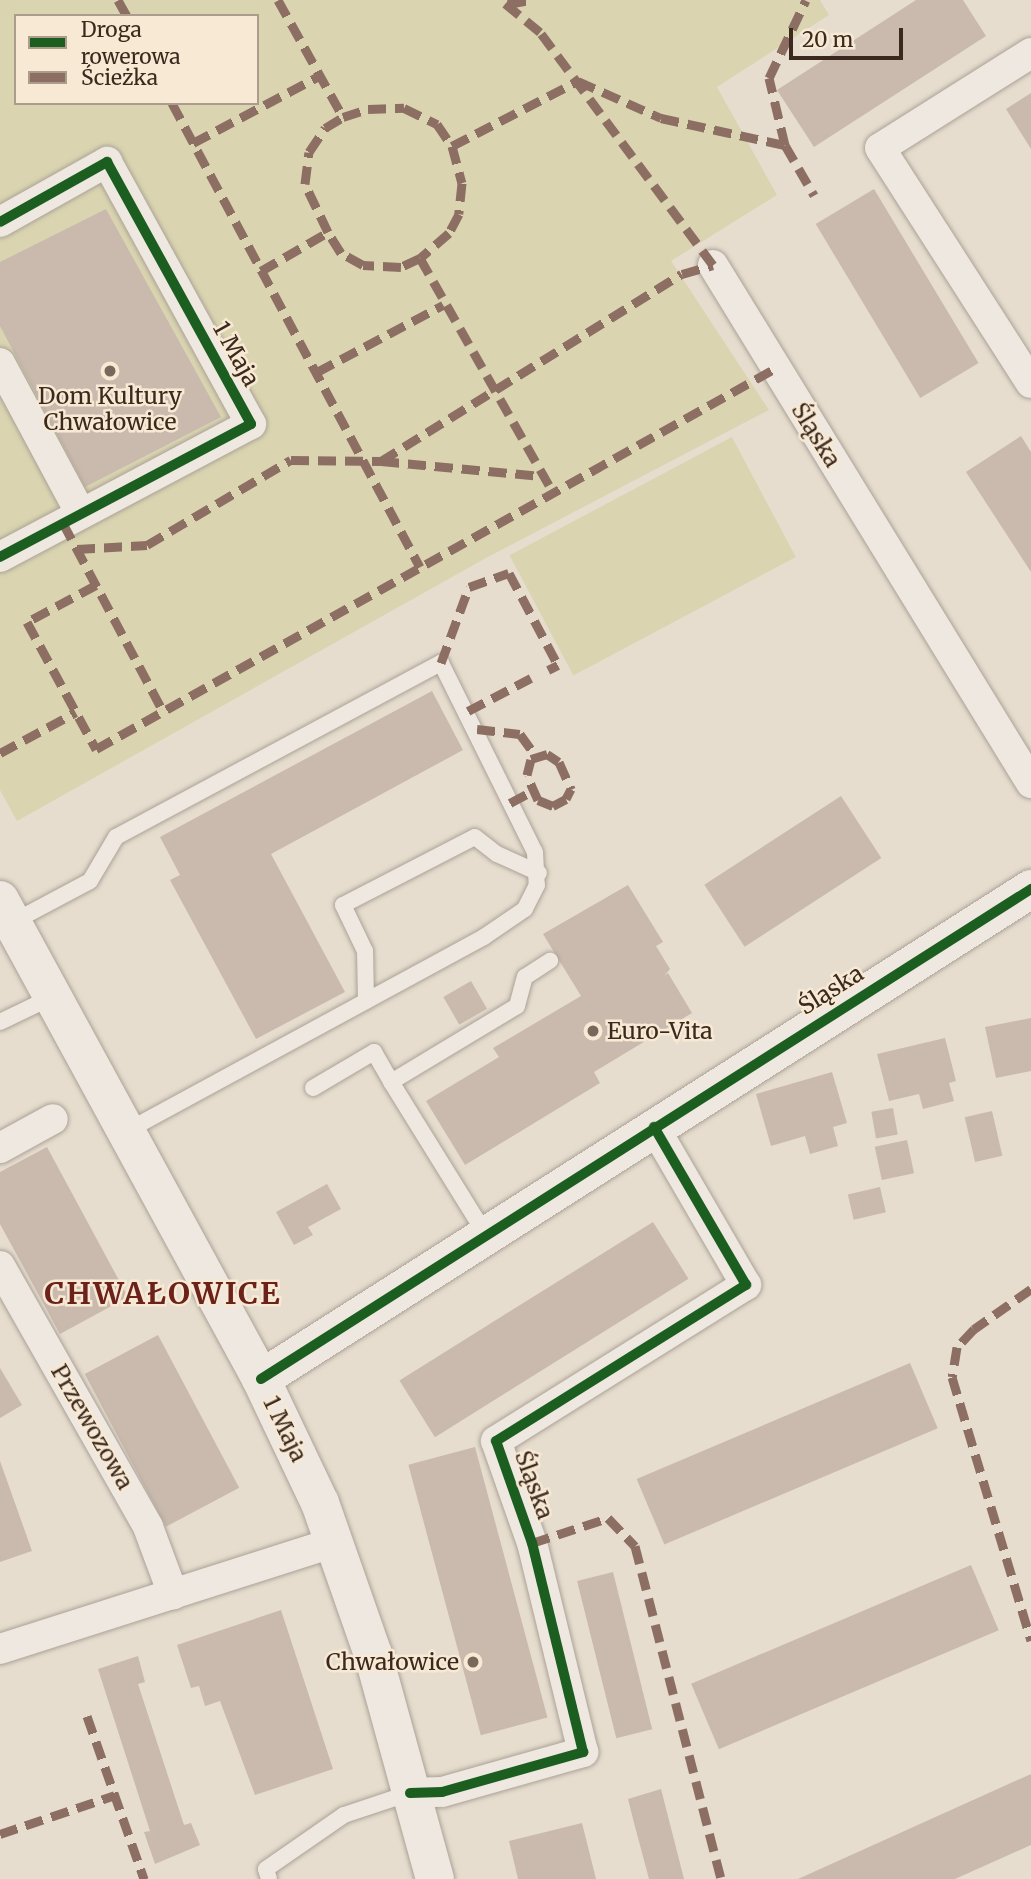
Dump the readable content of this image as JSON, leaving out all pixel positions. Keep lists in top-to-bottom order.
{
  "streets": {
    "main road": ["1 Maja", "Śląska"],
    "street": ["Przewozowa"]
  },
  "crossings": [
    ["1 Maja", "Śląska"]
  ],
  "districts": ["CHWAŁOWICE"],
  "places": ["Dom Kultury Chwałowice", "Euro-Vita", "Chwałowice"],
  "legend": ["Droga rowerowa", "Ścieżka"],
  "scale_bar": "20 m"
}
